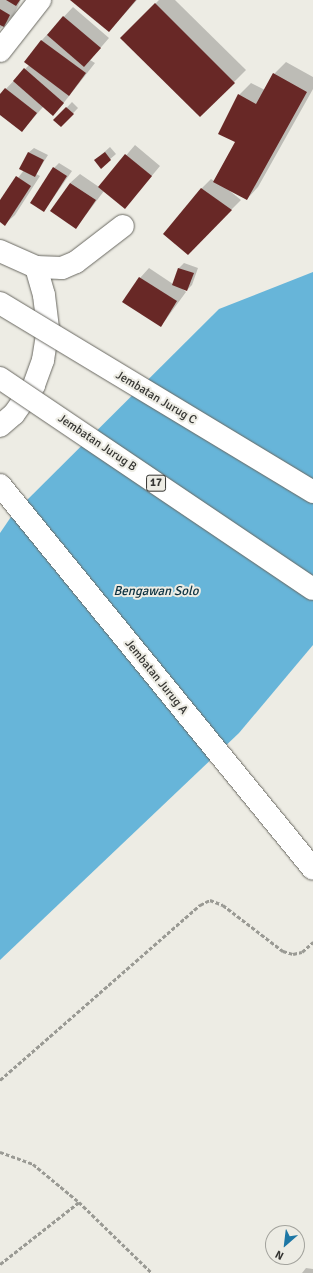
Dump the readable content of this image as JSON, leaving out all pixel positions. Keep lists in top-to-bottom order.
{
  "streets": {
    "main road": [
      "Jembatan Jurug C",
      "Jembatan Jurug B",
      "17",
      "Jembatan Jurug A"
    ]
  },
  "water": ["Bengawan Solo"],
  "north": "bottom left"
}
